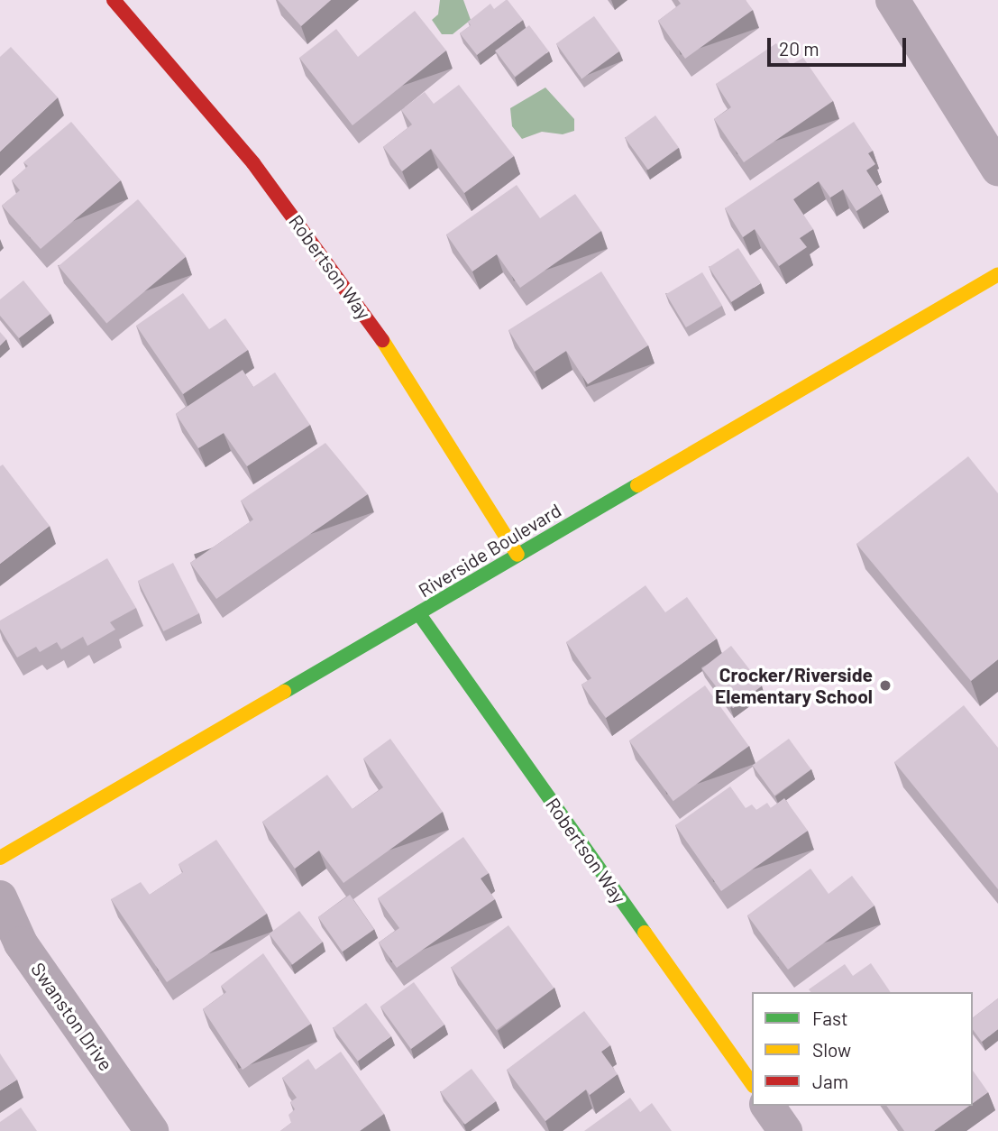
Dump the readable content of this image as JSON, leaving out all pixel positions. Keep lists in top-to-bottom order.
{
  "streets": {
    "street": ["Robertson Way", "Riverside Boulevard", "Swanston Drive"]
  },
  "crossings": [
    ["Robertson Way", "Riverside Boulevard"]
  ],
  "places": ["Crocker/Riverside Elementary School"],
  "legend": ["Fast", "Slow", "Jam"],
  "scale_bar": "20 m"
}
